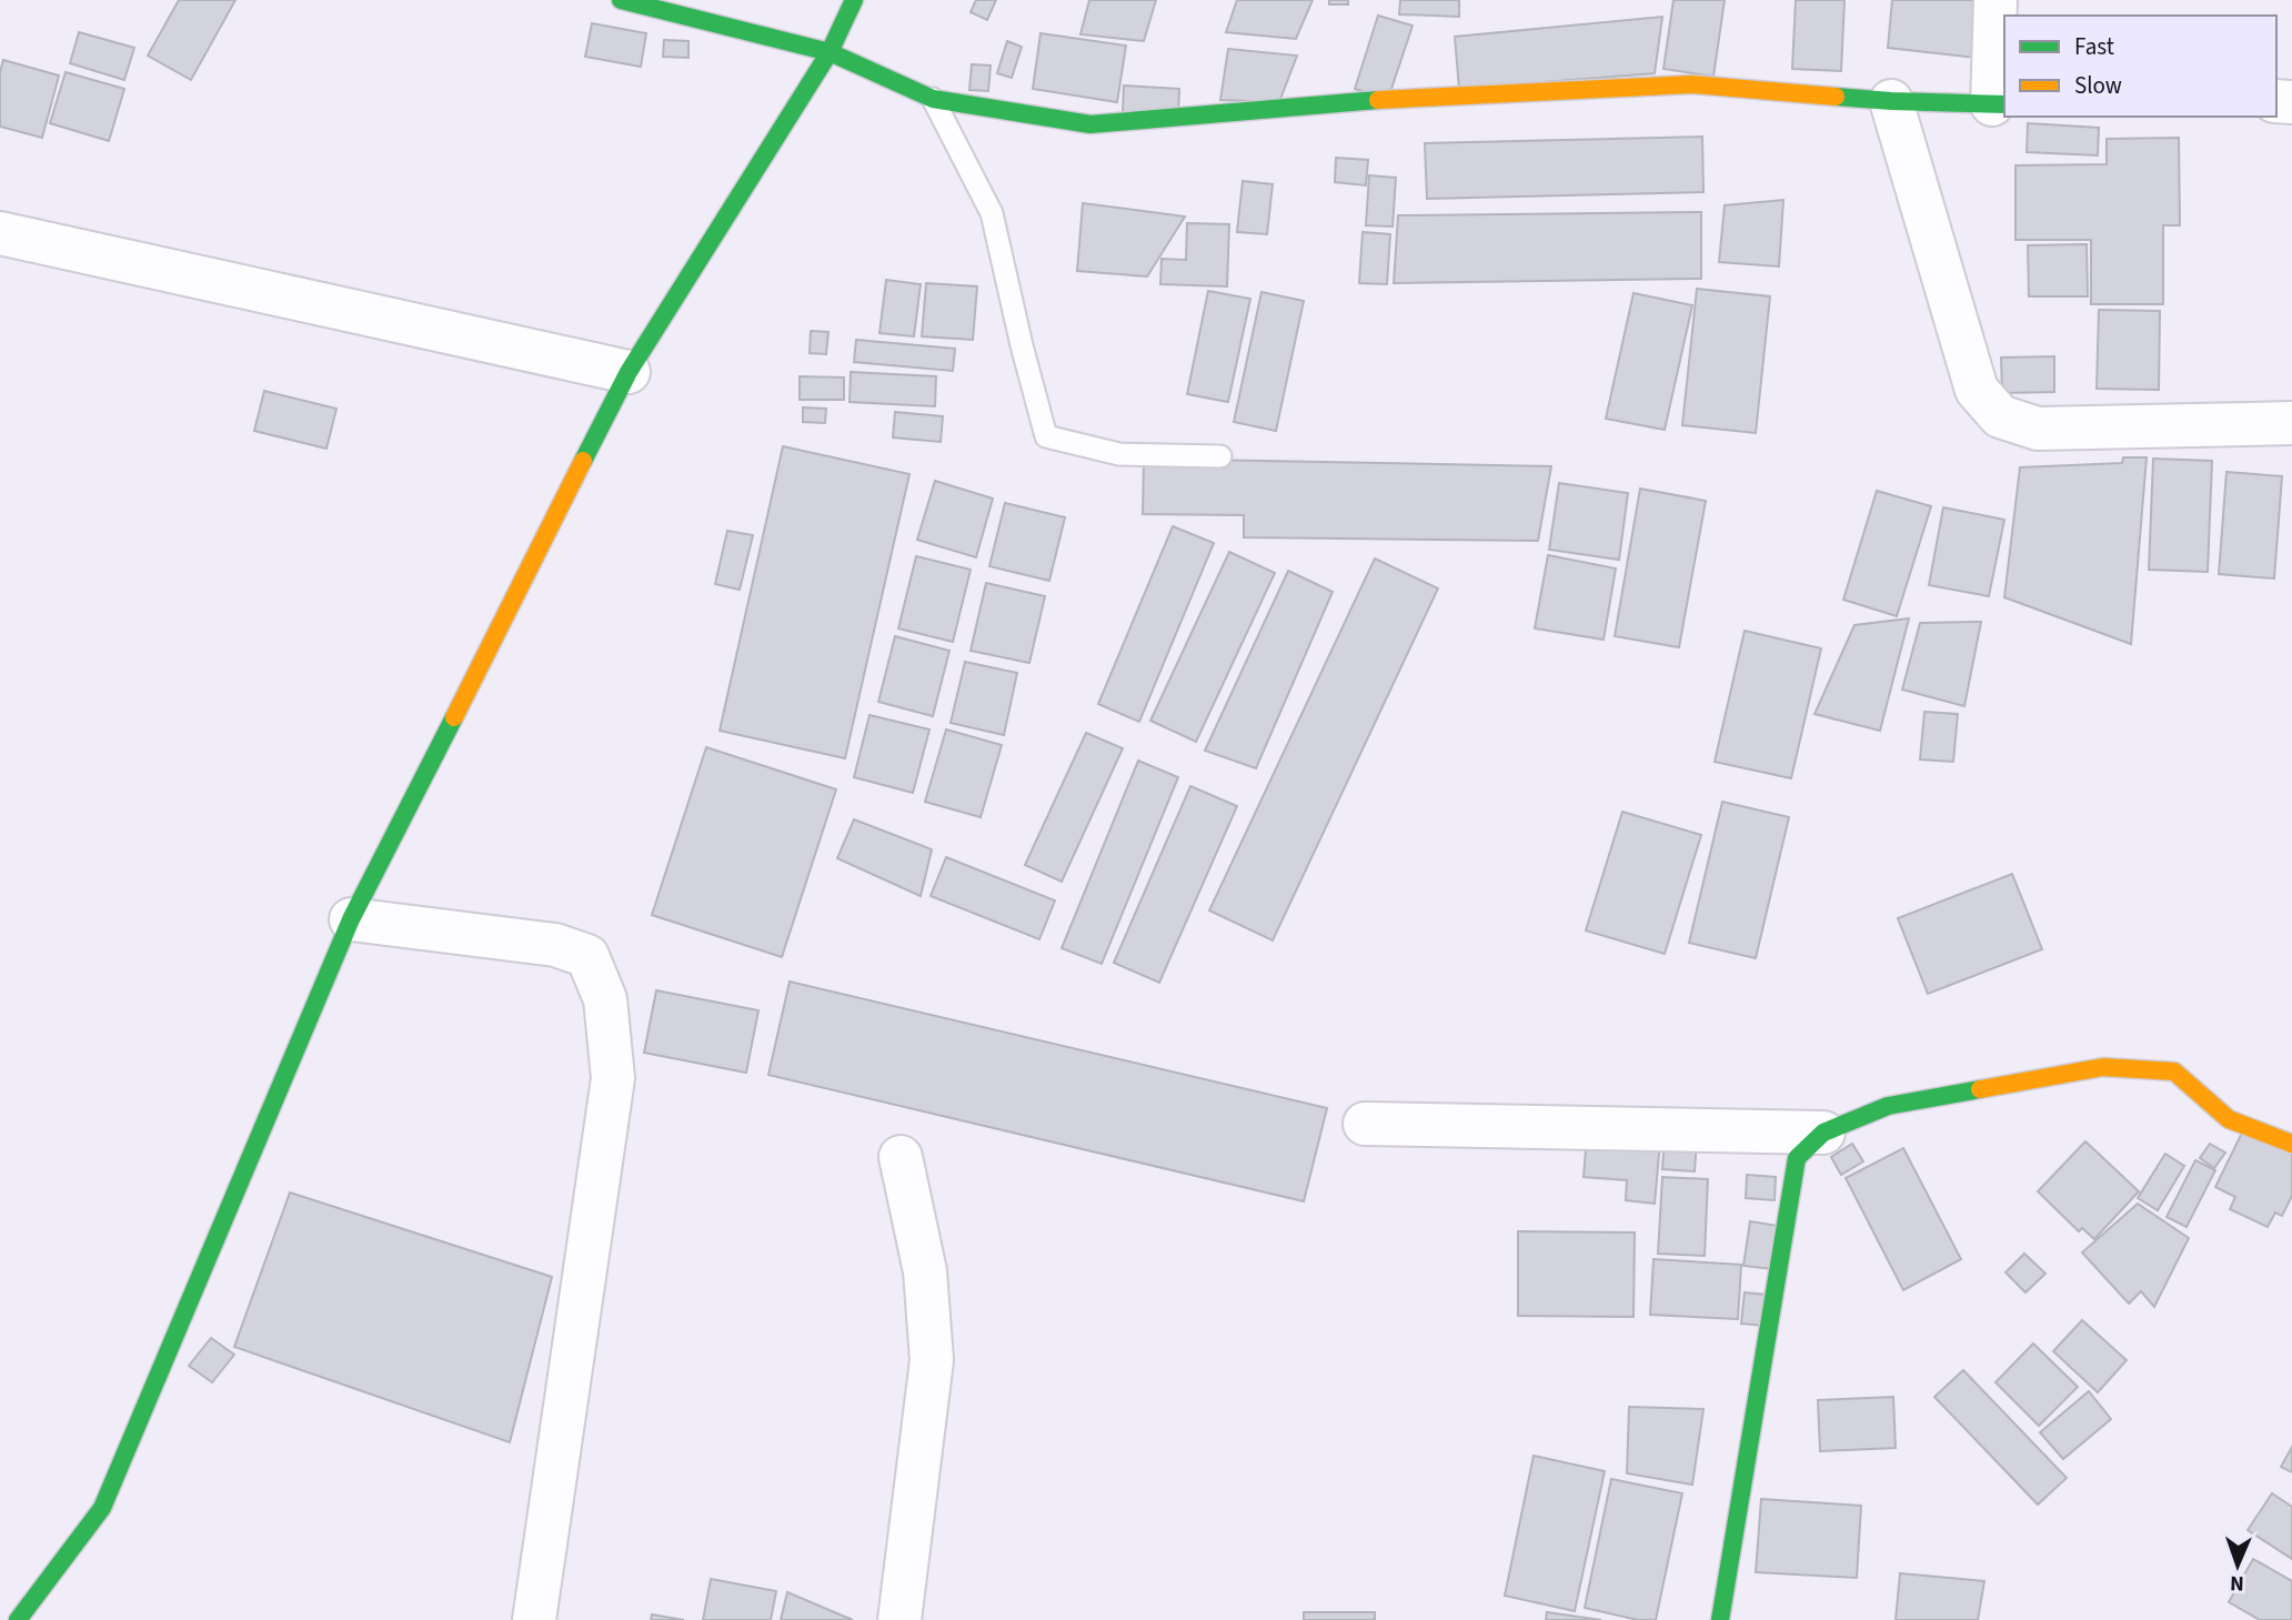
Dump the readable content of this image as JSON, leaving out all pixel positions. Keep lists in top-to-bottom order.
{
  "legend": ["Fast", "Slow"],
  "north": "bottom"
}
